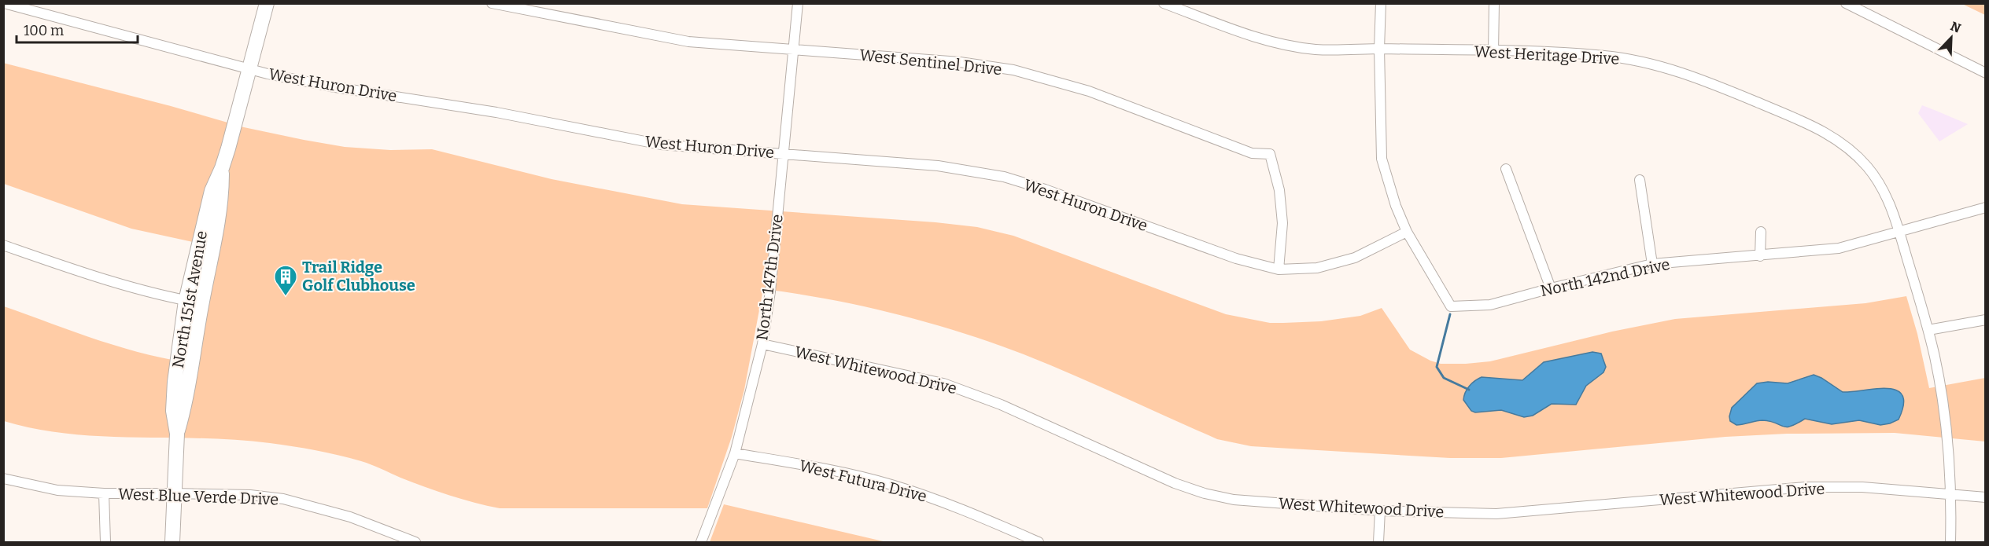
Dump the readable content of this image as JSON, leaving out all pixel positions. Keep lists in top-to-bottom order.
{
  "streets": {
    "street": [
      "West Heritage Drive",
      "West Sentinel Drive",
      "West Huron Drive",
      "North 147th Drive",
      "North 142nd Drive",
      "North 151st Avenue",
      "West Whitewood Drive",
      "West Futura Drive",
      "West Blue Verde Drive"
    ]
  },
  "crossings": [
    ["West Heritage Drive", "North 142nd Drive"],
    ["West Heritage Drive", "West Whitewood Drive"],
    ["West Sentinel Drive", "West Huron Drive"],
    ["West Sentinel Drive", "North 147th Drive"],
    ["West Huron Drive", "North 147th Drive"],
    ["West Huron Drive", "North 142nd Drive"],
    ["West Huron Drive", "North 151st Avenue"],
    ["North 147th Drive", "West Whitewood Drive"],
    ["North 147th Drive", "West Futura Drive"],
    ["North 151st Avenue", "West Blue Verde Drive"]
  ],
  "places": {
    "building": ["Trail Ridge Golf Clubhouse"]
  },
  "scale_bar": "100 m",
  "north": "top right"
}
